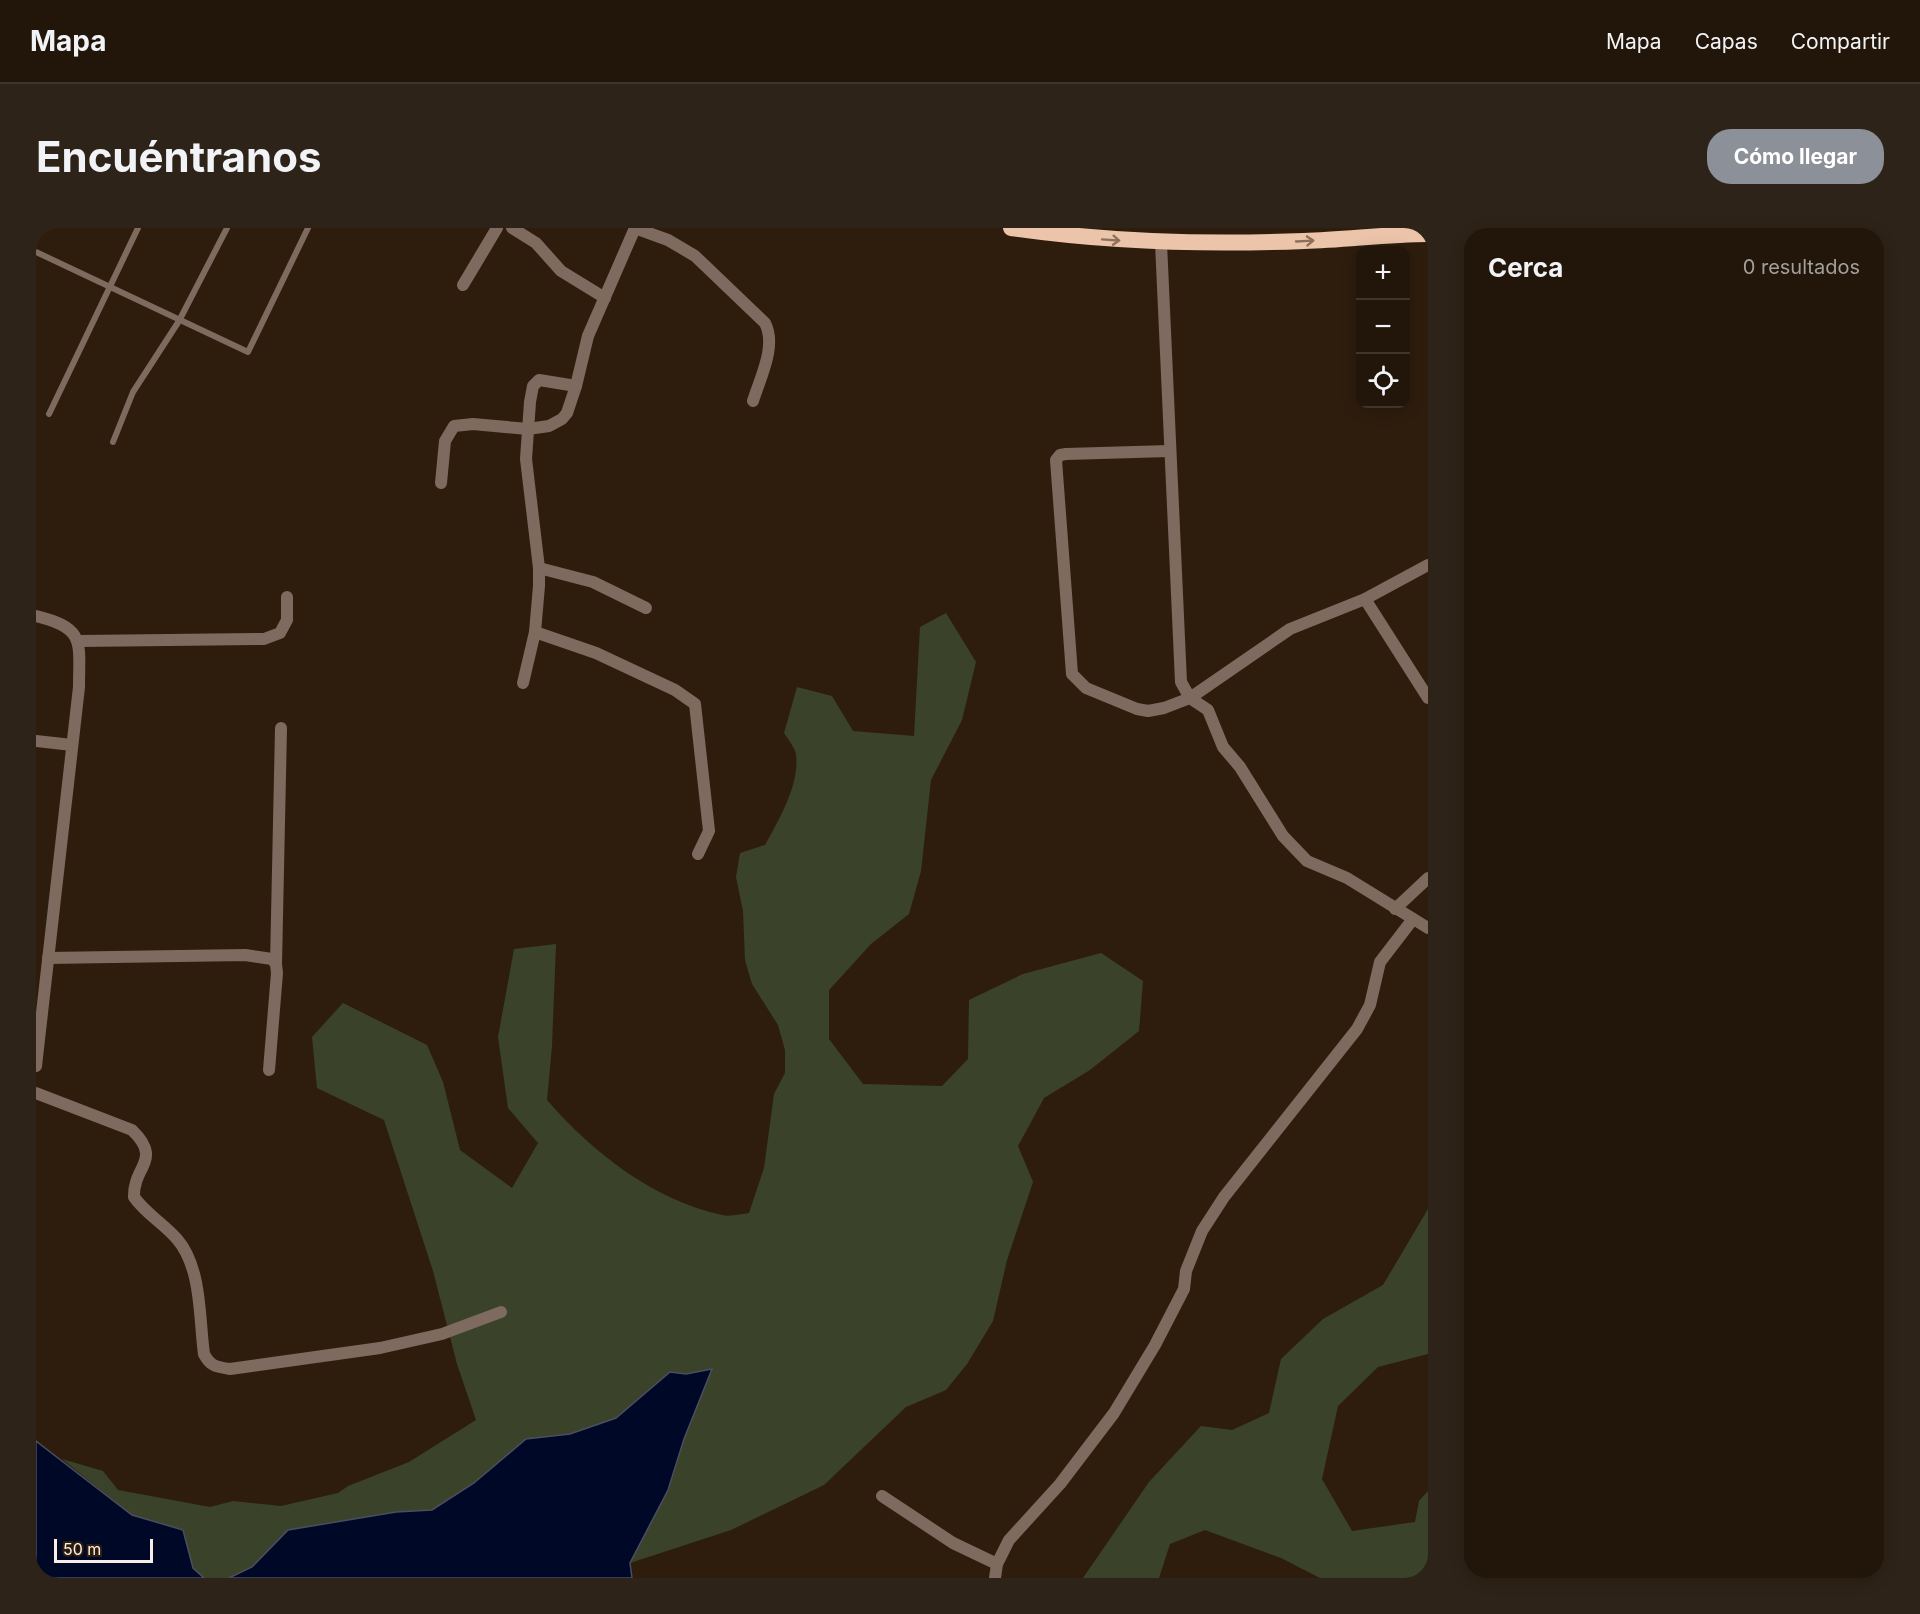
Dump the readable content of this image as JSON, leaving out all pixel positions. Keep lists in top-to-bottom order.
{
  "scale_bar": "50 m",
  "page": {
    "header": "Mapa",
    "nav": ["Mapa", "Capas", "Compartir"],
    "buttons": "Cómo llegar",
    "title": "Encuéntranos",
    "heading": ["Cerca", "0 resultados"],
    "map_buttons": ["+", "−"],
    "scale": "50 m"
  }
}
